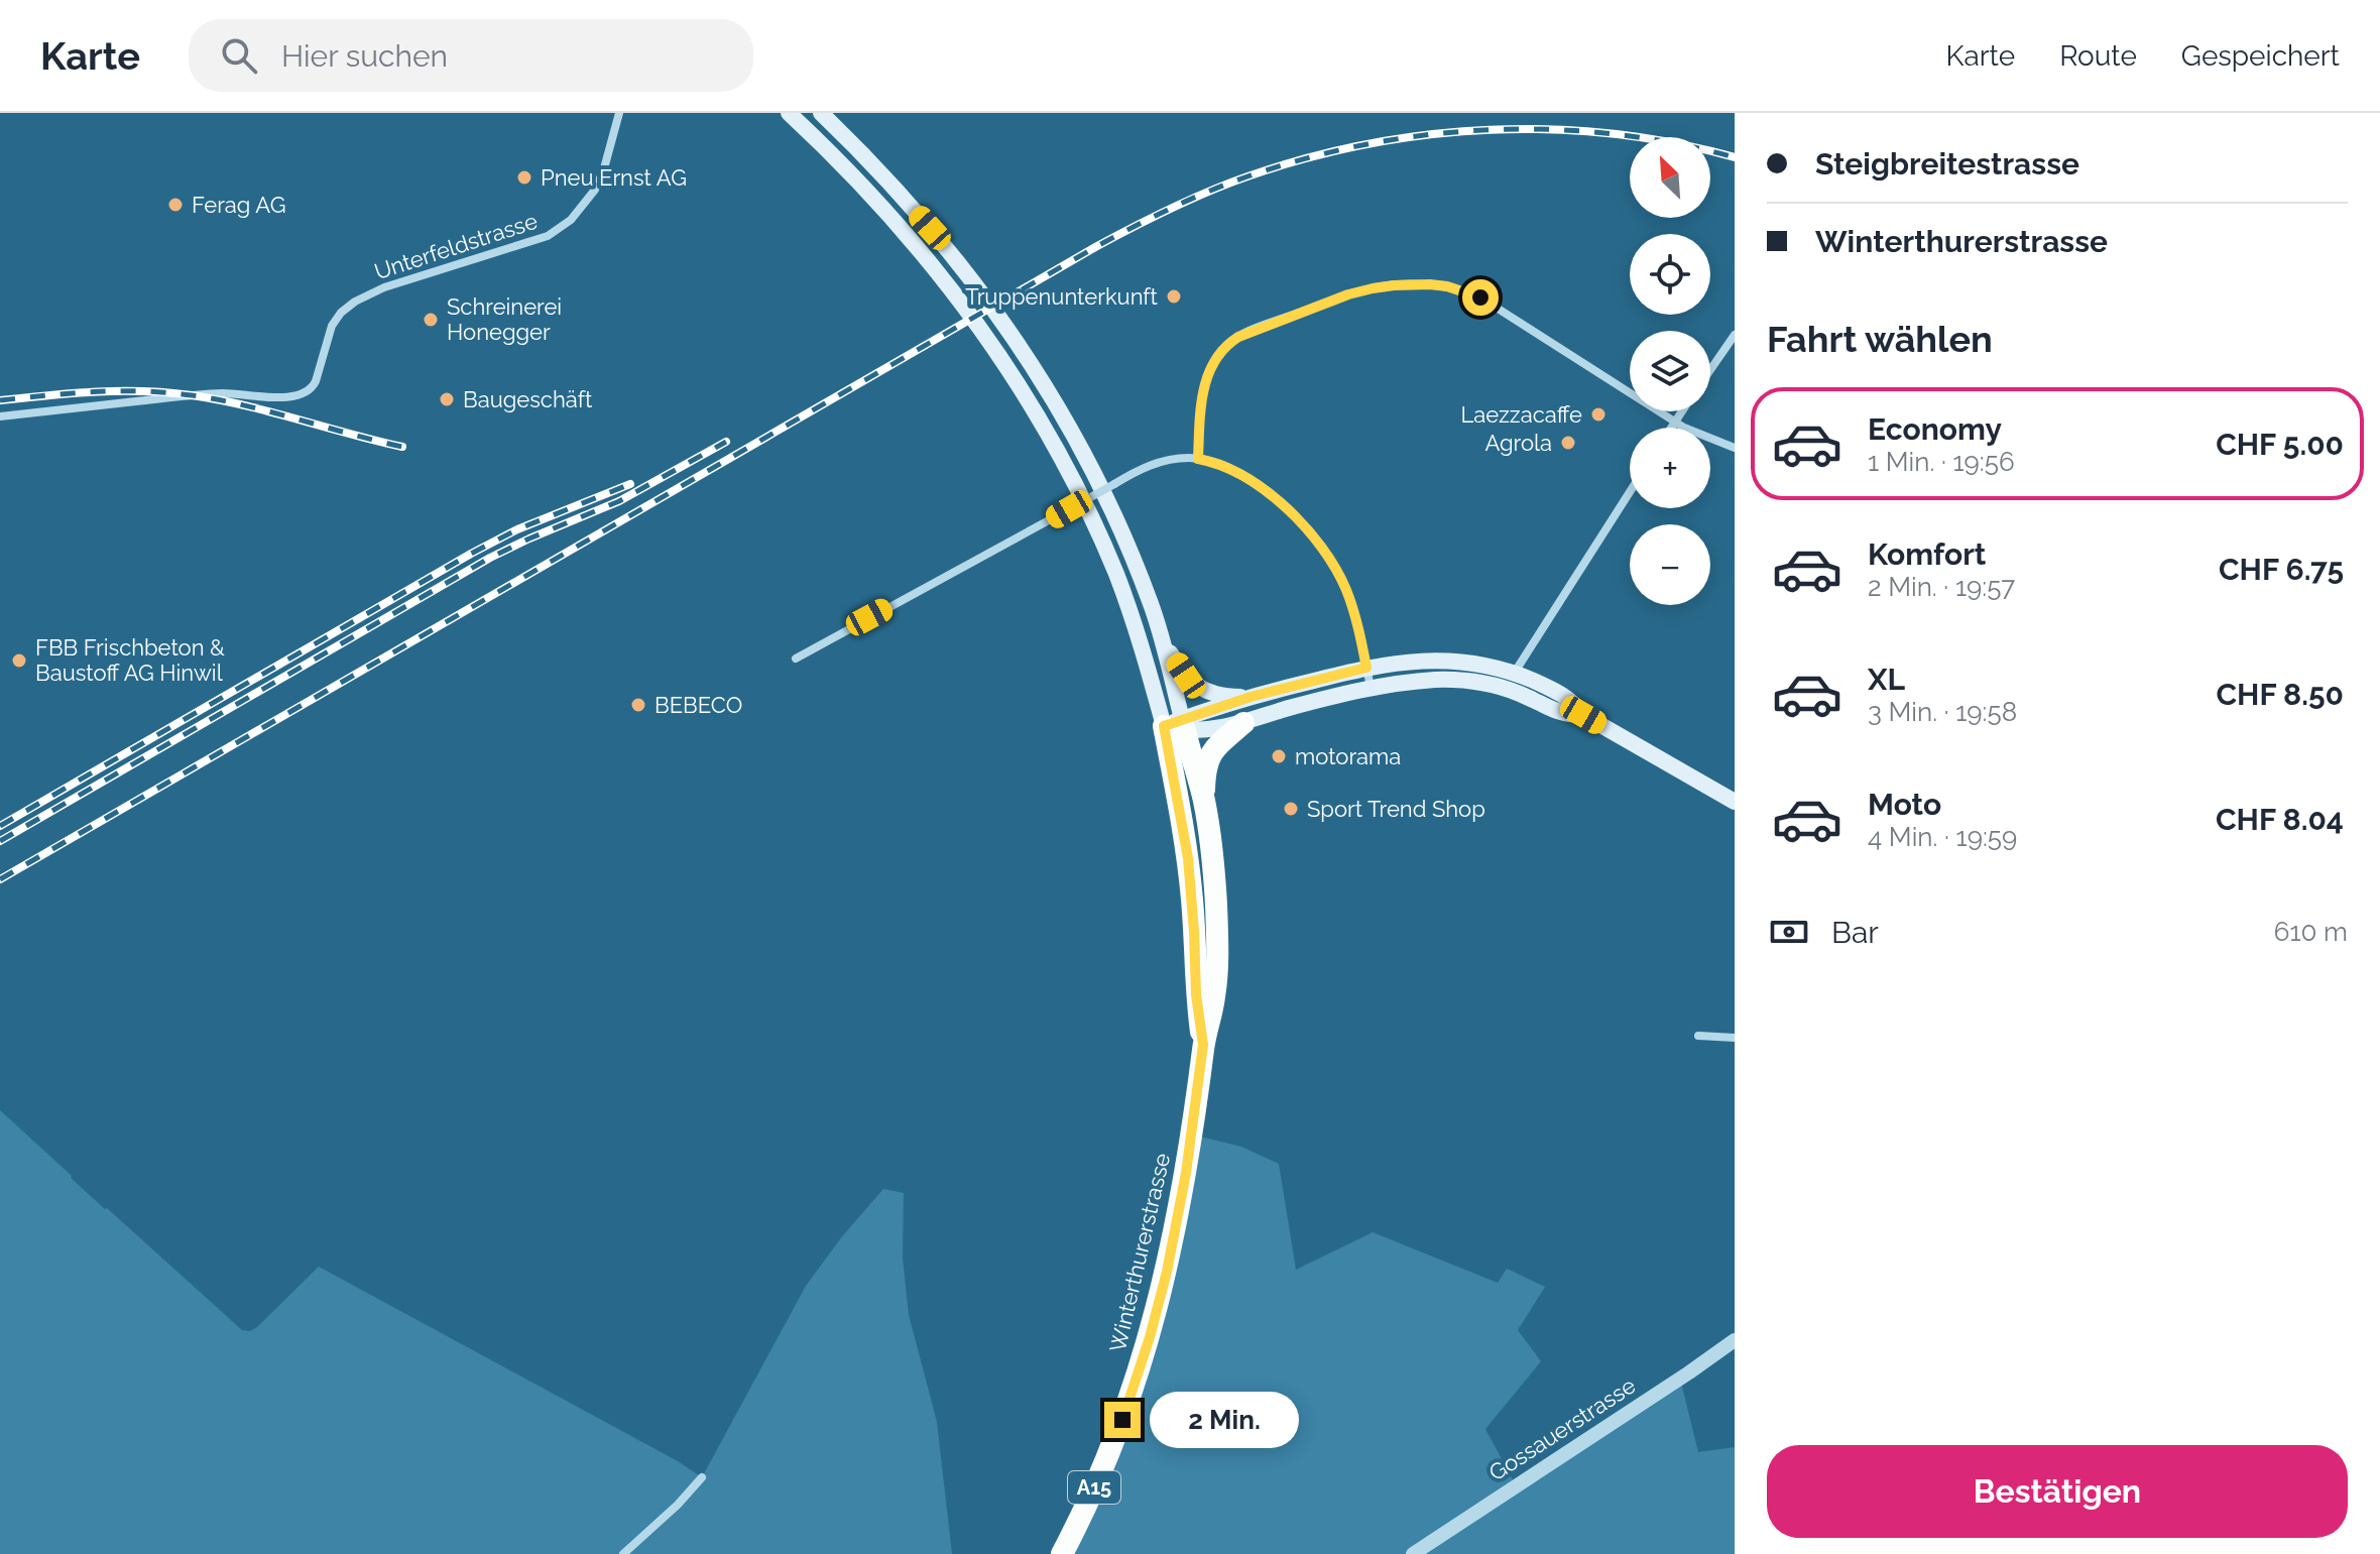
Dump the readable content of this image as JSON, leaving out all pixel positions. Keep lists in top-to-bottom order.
{
  "streets": {
    "highway": ["Winterthurerstrasse", "A15"],
    "street": ["Unterfeldstrasse", "Gossauerstrasse"]
  },
  "crossings": [
    ["Winterthurerstrasse", "A15"]
  ],
  "places": [
    "Pneu Ernst AG",
    "Ferag AG",
    "Truppenunterkunft",
    "Schreinerei Honegger",
    "Baugeschäft",
    "Laezzacaffe",
    "Agrola",
    "FBB Frischbeton & Baustoff AG Hinwil",
    "BEBECO",
    "motorama",
    "Sport Trend Shop"
  ],
  "north": "top left",
  "page": {
    "header": "Karte",
    "search": "Hier suchen",
    "nav": ["Karte", "Route", "Gespeichert"],
    "banner": ["Steigbreitestrasse", "Winterthurerstrasse"],
    "map_buttons": ["+", "−"],
    "heading": "Fahrt wählen",
    "list": [
      {
        "name": "Economy",
        "note": "1 Min. · 19:56",
        "value": "CHF 5.00"
      },
      {
        "name": "Komfort",
        "note": "2 Min. · 19:57",
        "value": "CHF 6.75"
      },
      {
        "name": "XL",
        "note": "3 Min. · 19:58",
        "value": "CHF 8.50"
      },
      {
        "name": "Moto",
        "note": "4 Min. · 19:59",
        "value": "CHF 8.04"
      }
    ],
    "pay": ["Bar", "610 m"],
    "bubble": "2 Min.",
    "buttons": "Bestätigen"
  }
}
